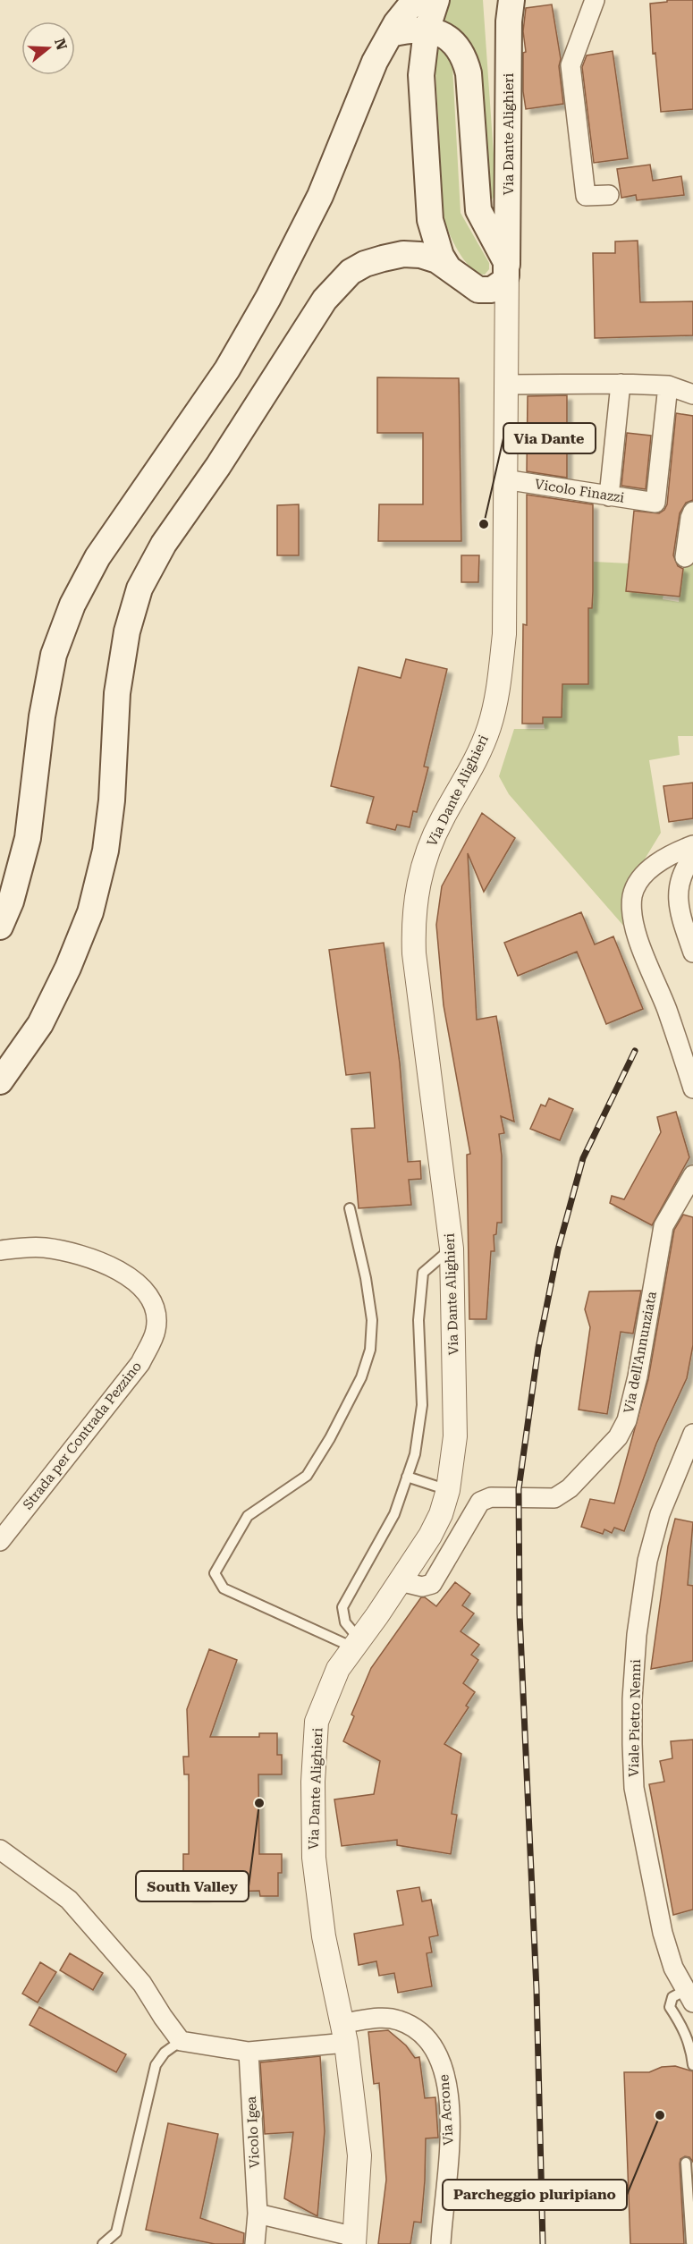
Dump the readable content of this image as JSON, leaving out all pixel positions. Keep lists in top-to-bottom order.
{
  "streets": {
    "main road": ["Via Dante Alighieri"],
    "street": [
      "Vicolo Finazzi",
      "Via dell'Annunziata",
      "Strada per Contrada Pezzino",
      "Viale Pietro Nenni",
      "Via Acrone",
      "Vicolo Igea"
    ]
  },
  "crossings": [
    ["Via Dante Alighieri", "Vicolo Finazzi"],
    ["Via Dante Alighieri", "Via dell'Annunziata"],
    ["Via Dante Alighieri", "Via Acrone"]
  ],
  "places": ["Via Dante", "South Valley", "Parcheggio pluripiano"],
  "north": "right"
}
